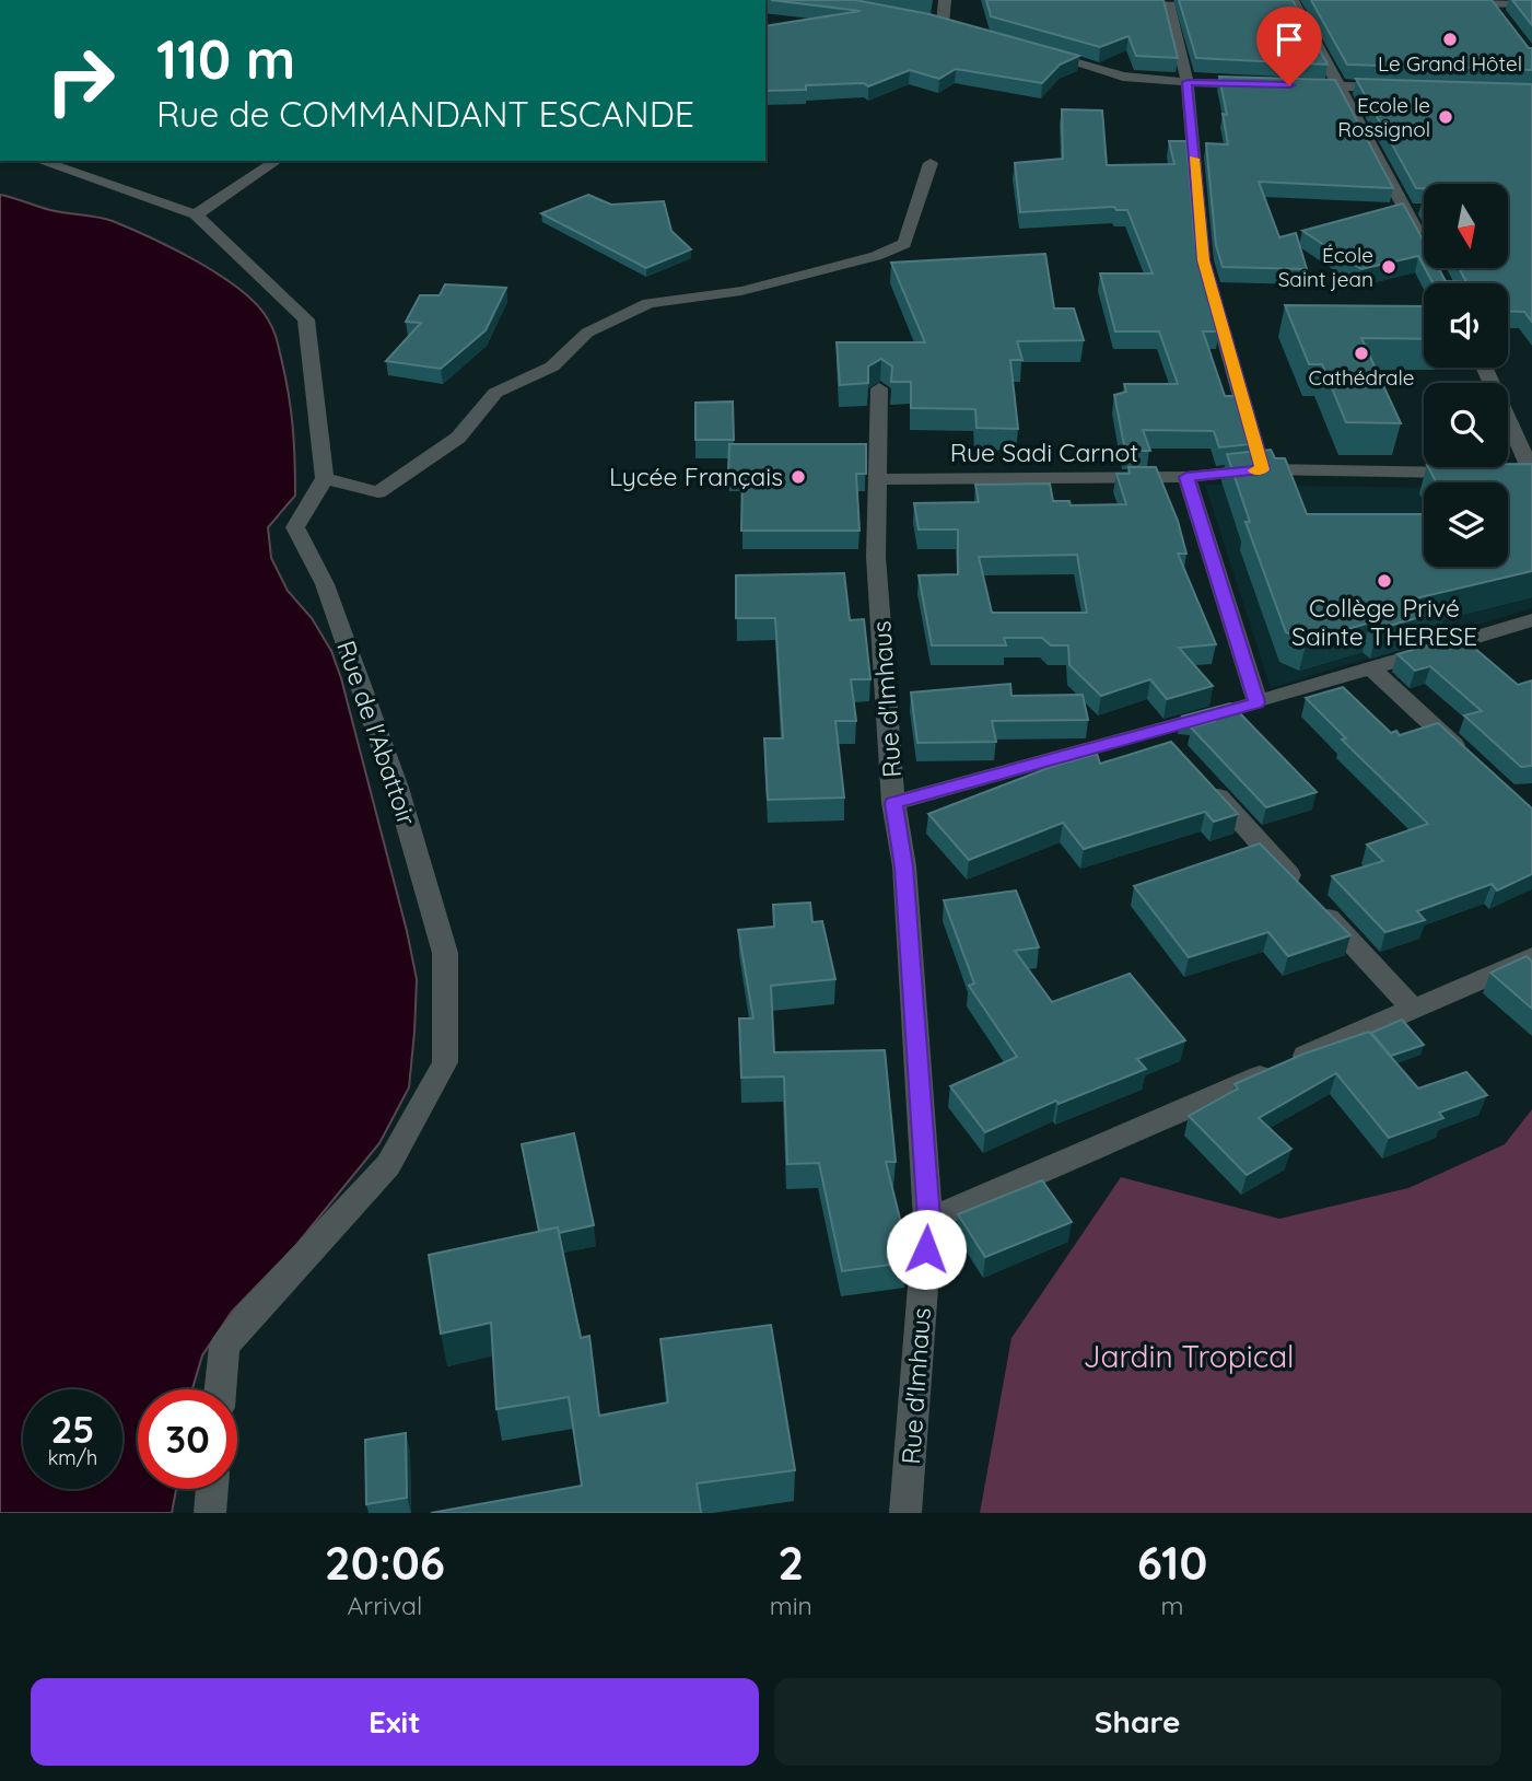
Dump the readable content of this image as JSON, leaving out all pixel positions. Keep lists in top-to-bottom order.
{
  "streets": {
    "street": ["Rue Sadi Carnot", "Rue d'Imhaus", "Rue de l'Abattoir"]
  },
  "crossings": [
    ["Rue Sadi Carnot", "Rue d'Imhaus"]
  ],
  "parks": ["Jardin Tropical"],
  "places": [
    "Le Grand Hôtel",
    "Ecole le Rossignol",
    "École Saint jean",
    "Cathédrale",
    "Lycée Français",
    "Collège Privé Sainte THERESE"
  ],
  "north": "bottom",
  "page": {
    "turn": ["110 m", "Rue de COMMANDANT ESCANDE"],
    "speed": "25 km/h",
    "limit": "30",
    "eta": [
      "20:06",
      "Arrival",
      "2",
      "min",
      "610",
      "m"
    ],
    "buttons": ["Exit", "Share"]
  }
}
